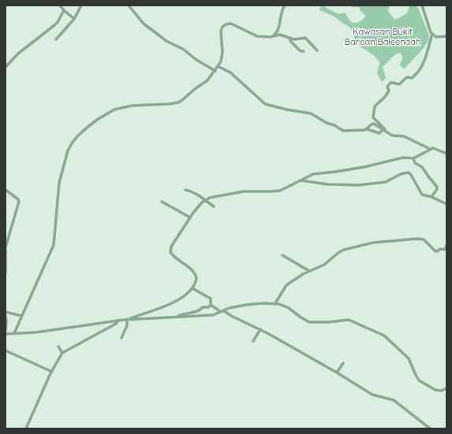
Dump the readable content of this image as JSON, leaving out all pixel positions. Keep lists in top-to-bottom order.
{
  "parks": ["Kawasan Bukit Barisan Baleendah"]
}
